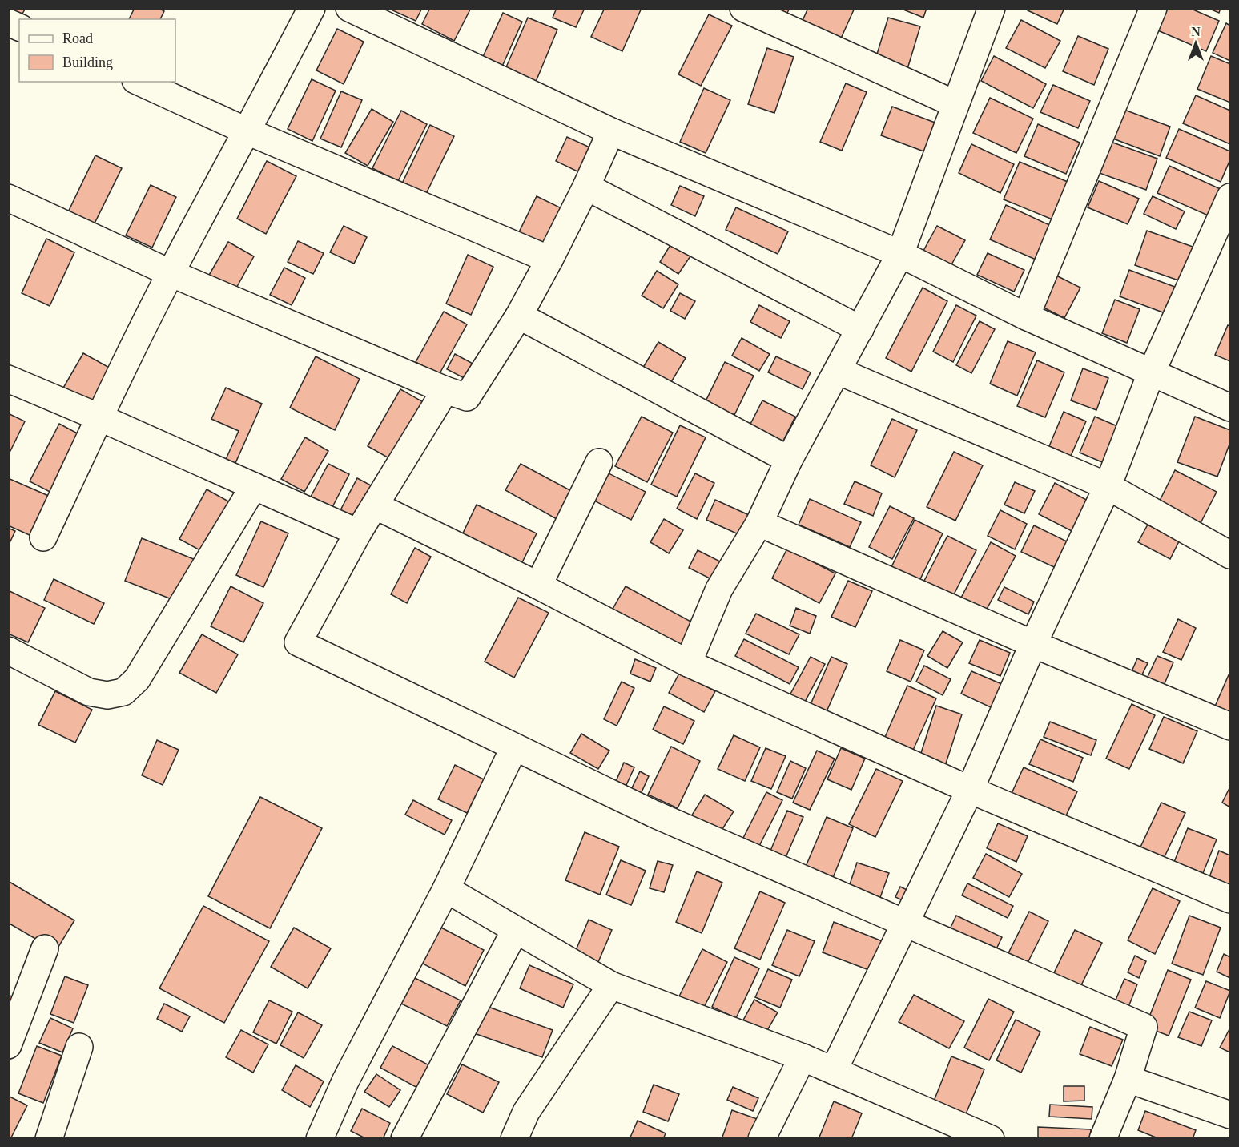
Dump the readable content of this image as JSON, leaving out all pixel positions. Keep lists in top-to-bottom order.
{
  "legend": ["Road", "Building"],
  "north": "top"
}
